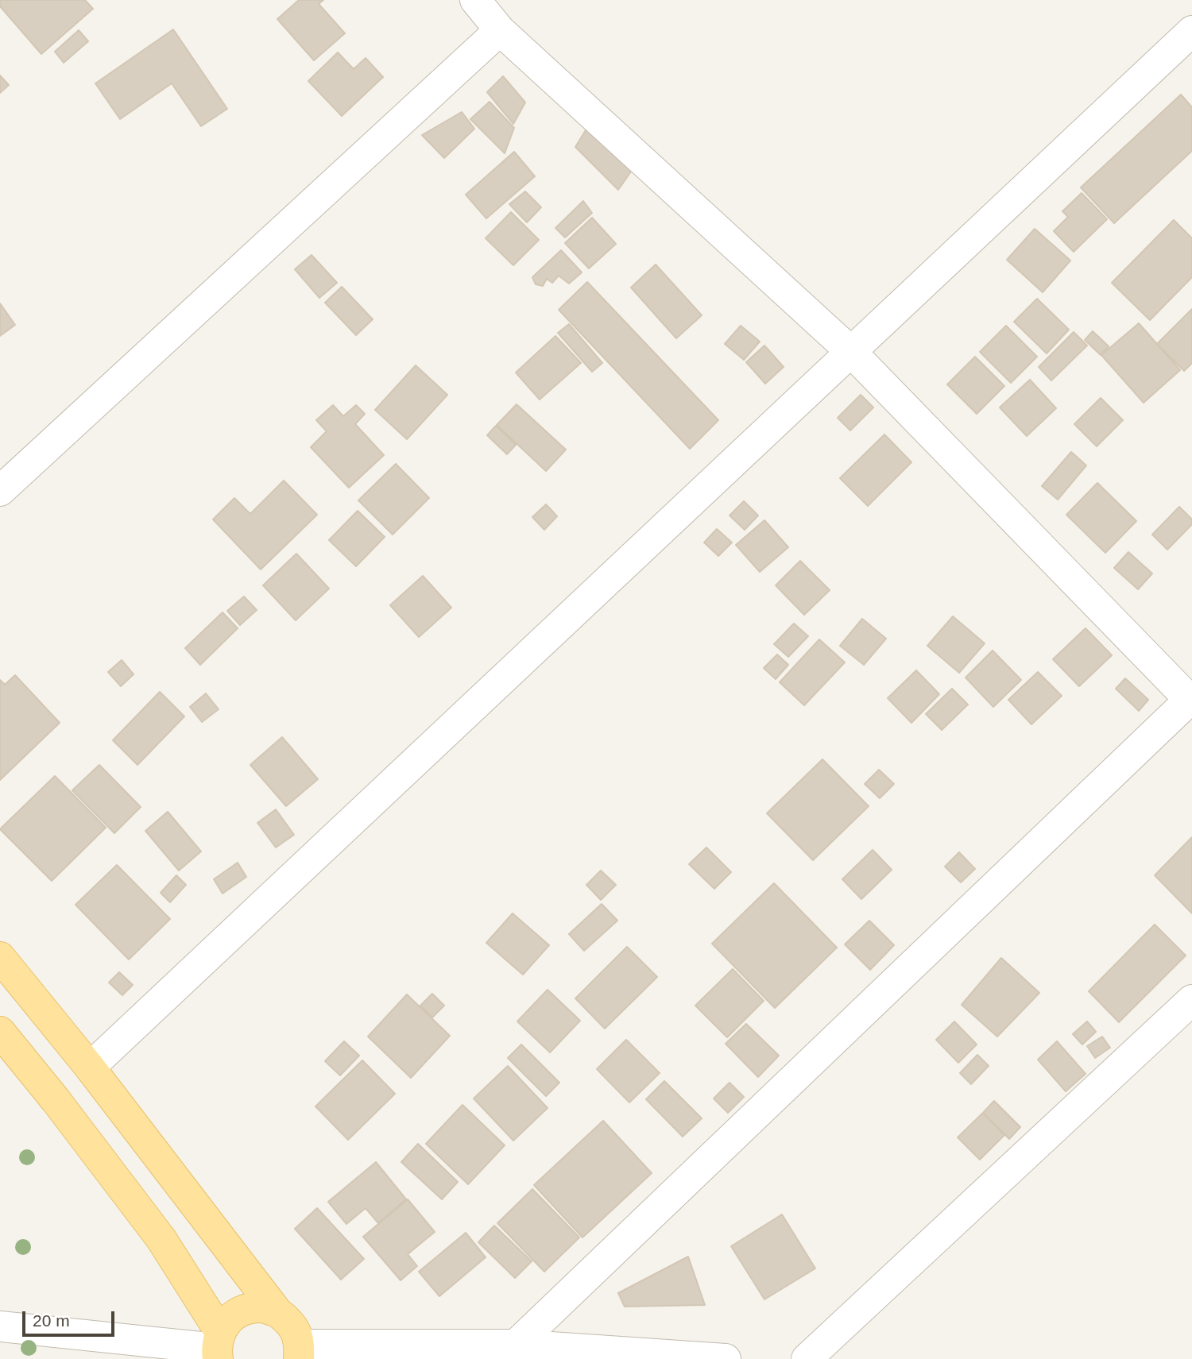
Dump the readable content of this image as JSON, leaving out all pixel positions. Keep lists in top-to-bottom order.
{
  "scale_bar": "20 m"
}
